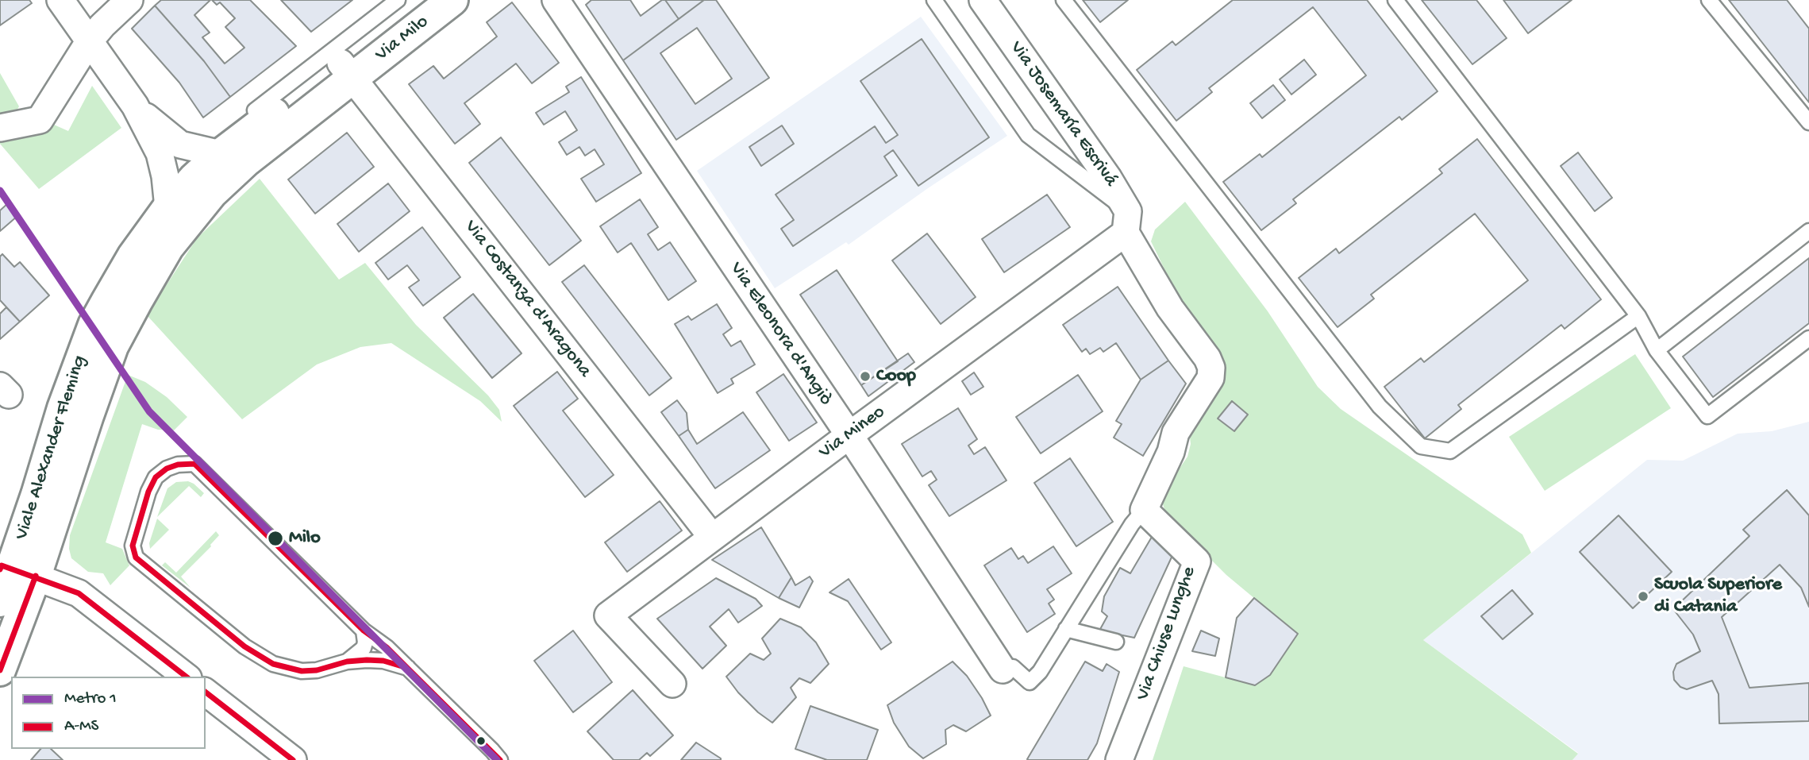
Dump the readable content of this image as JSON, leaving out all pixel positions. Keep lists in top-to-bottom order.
{
  "streets": {
    "main road": ["Via Milo", "Viale Alexander Fleming"],
    "street": [
      "Via Josemaría Escrivá",
      "Via Costanza d'Aragona",
      "Via Eleonora d'Angiò",
      "Via Mineo",
      "Via Chiuse Lunghe"
    ]
  },
  "crossings": [
    ["Via Milo", "Via Costanza d'Aragona"],
    ["Via Milo", "Viale Alexander Fleming"],
    ["Via Josemaría Escrivá", "Via Mineo"],
    ["Via Costanza d'Aragona", "Via Mineo"],
    ["Via Costanza d'Aragona", "Viale Alexander Fleming"],
    ["Via Eleonora d'Angiò", "Via Mineo"]
  ],
  "places": ["Coop", "Milo", "Scuola Superiore di Catania"],
  "lines": ["metro line 1", "transit line A-MS"],
  "legend": ["Metro 1", "A-MS"]
}
